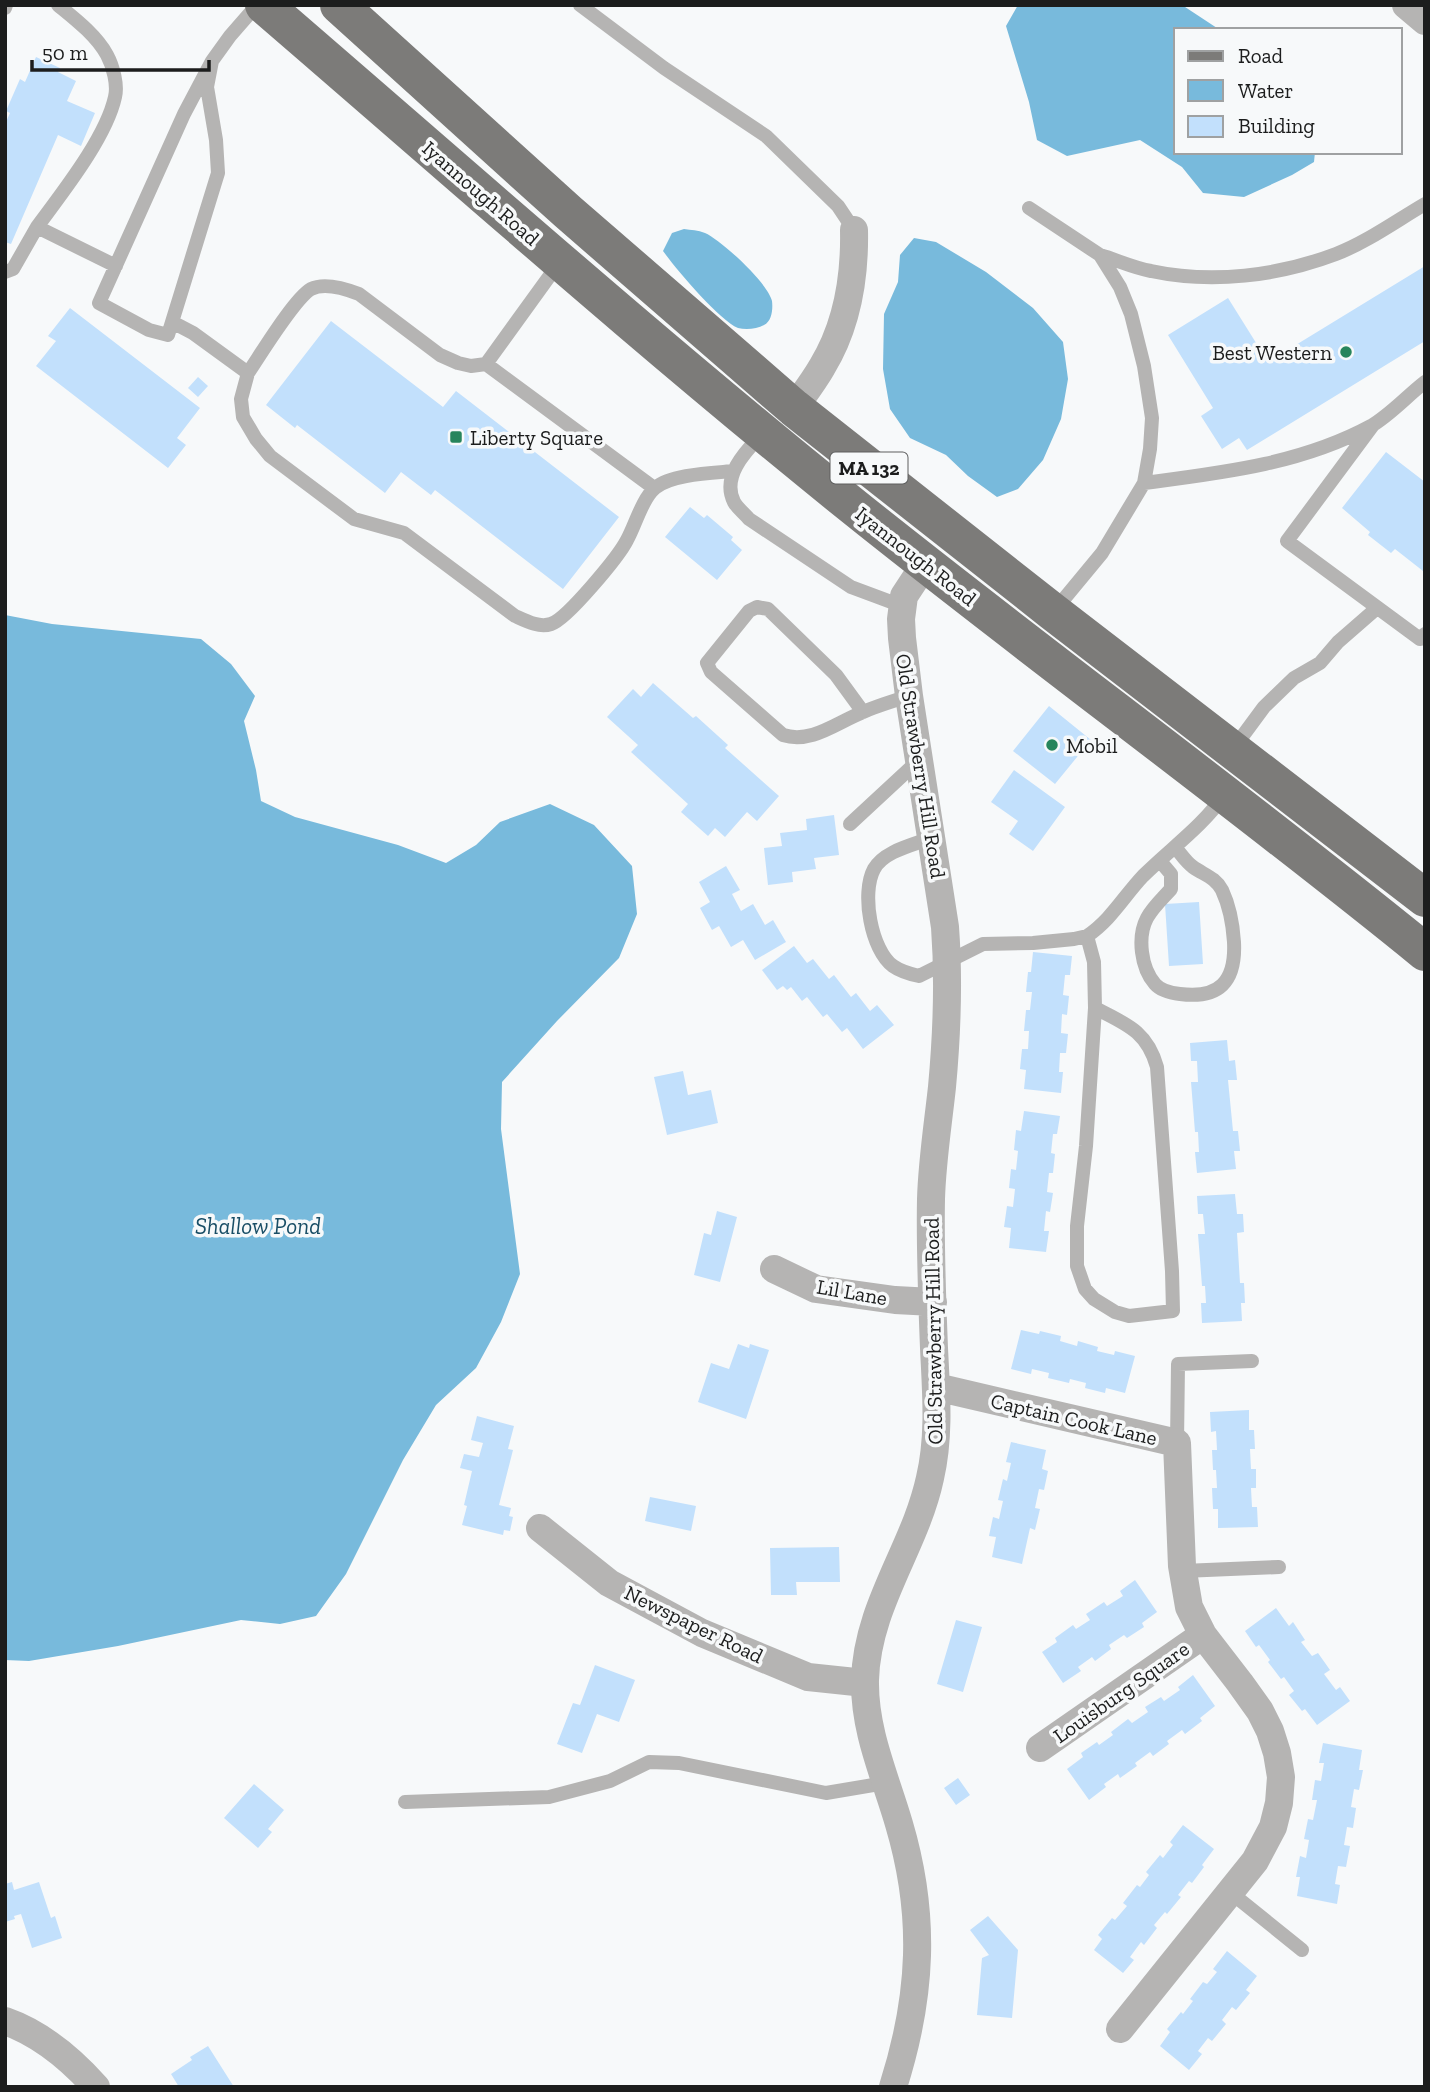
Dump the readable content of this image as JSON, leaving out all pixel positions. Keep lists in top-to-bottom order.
{
  "streets": {
    "main road": ["Iyannough Road", "MA 132"],
    "street": [
      "Old Strawberry Hill Road",
      "Lil Lane",
      "Captain Cook Lane",
      "Newspaper Road",
      "Louisburg Square"
    ]
  },
  "crossings": [
    ["Iyannough Road", "Old Strawberry Hill Road"],
    ["Old Strawberry Hill Road", "Lil Lane"],
    ["Old Strawberry Hill Road", "Captain Cook Lane"],
    ["Old Strawberry Hill Road", "Newspaper Road"],
    ["Captain Cook Lane", "Louisburg Square"]
  ],
  "water": ["Shallow Pond"],
  "places": {
    "other": ["Best Western", "Mobil"],
    "transit": ["Liberty Square"]
  },
  "legend": ["Road", "Water", "Building"],
  "scale_bar": "50 m"
}
